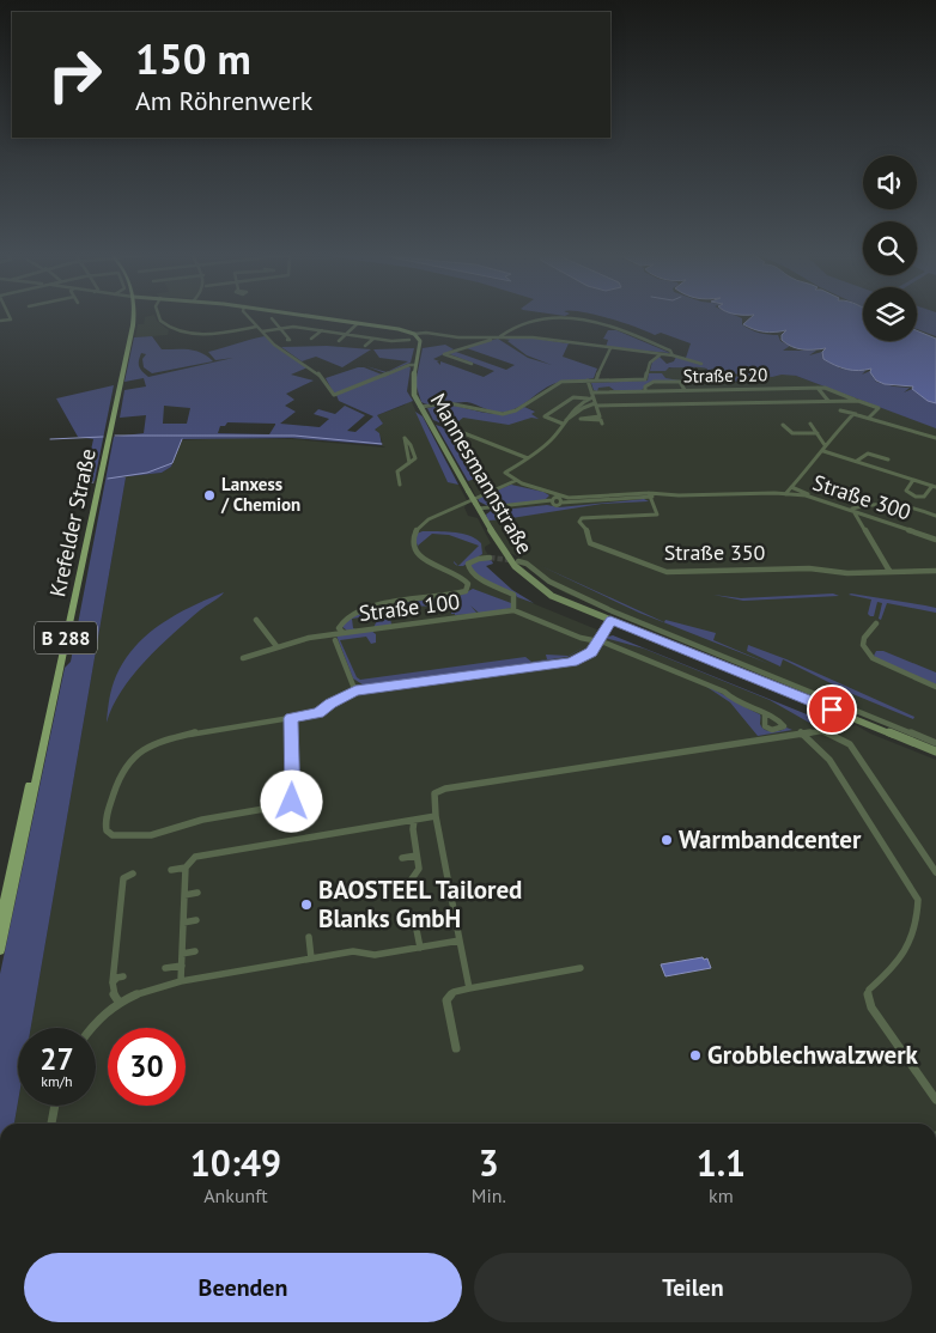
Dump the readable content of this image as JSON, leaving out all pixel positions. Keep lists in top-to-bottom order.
{
  "streets": {
    "main road": ["Mannesmannstraße", "Krefelder Straße", "B 288"],
    "street": [
      "Straße 520",
      "Straße 300",
      "Straße 350",
      "Straße 100"
    ]
  },
  "crossings": [
    ["Straße 300", "Straße 350"],
    ["Straße 300", "Straße 100"]
  ],
  "places": [
    "Lanxess / Chemion",
    "Warmbandcenter",
    "BAOSTEEL Tailored Blanks GmbH",
    "Grobblechwalzwerk"
  ],
  "page": {
    "turn": ["150 m", "Am Röhrenwerk"],
    "speed": "27 km/h",
    "limit": "30",
    "eta": [
      "10:49",
      "Ankunft",
      "3",
      "Min.",
      "1.1",
      "km"
    ],
    "buttons": ["Beenden", "Teilen"]
  }
}
